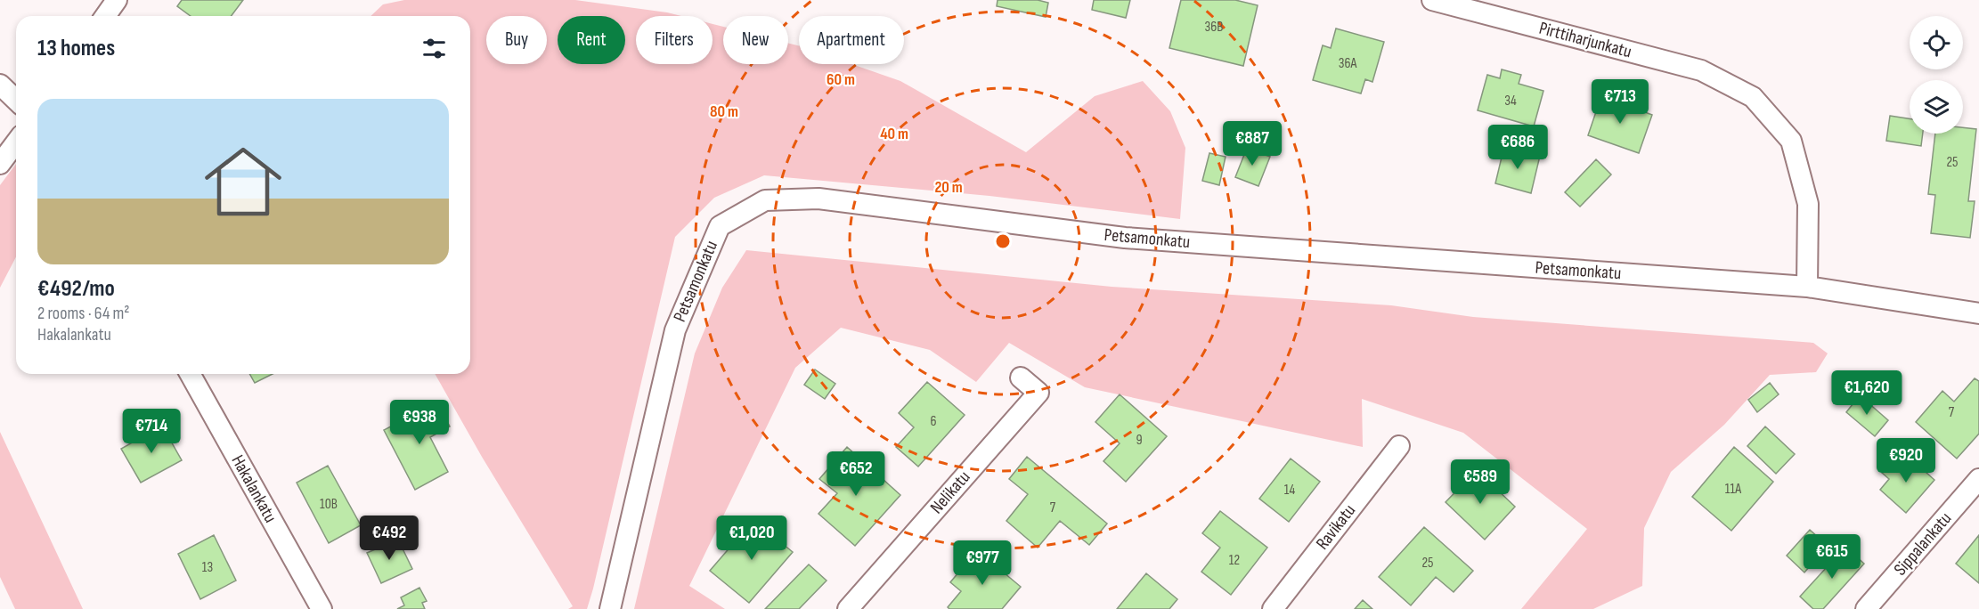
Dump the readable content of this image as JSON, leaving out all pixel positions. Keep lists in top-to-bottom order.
{
  "streets": {
    "street": [
      "Pirttiharjunkatu",
      "Petsamonkatu",
      "Hakalankatu",
      "Nelikatu",
      "Ravikatu",
      "Sippalankatu"
    ]
  },
  "crossings": [
    ["Pirttiharjunkatu", "Petsamonkatu"]
  ],
  "house_numbers": [
    "36B",
    "36A",
    "34",
    "25",
    "7",
    "6",
    "9",
    "11A",
    "14",
    "10B",
    "7",
    "12",
    "25",
    "13"
  ],
  "page": {
    "chip": [
      "Buy",
      "Rent",
      "Filters",
      "New",
      "Apartment"
    ],
    "heading": "13 homes",
    "price": [
      "€713",
      "€887",
      "€686",
      "€1,620",
      "€938",
      "€714",
      "€920",
      "€652",
      "€589",
      "€492",
      "€1,020",
      "€615",
      "€977"
    ],
    "list": [
      {
        "name": "€492/mo",
        "note": "2 rooms · 64 m² · Hakalankatu"
      }
    ]
  },
  "rings": [
    "60 m",
    "80 m",
    "40 m",
    "20 m"
  ]
}
